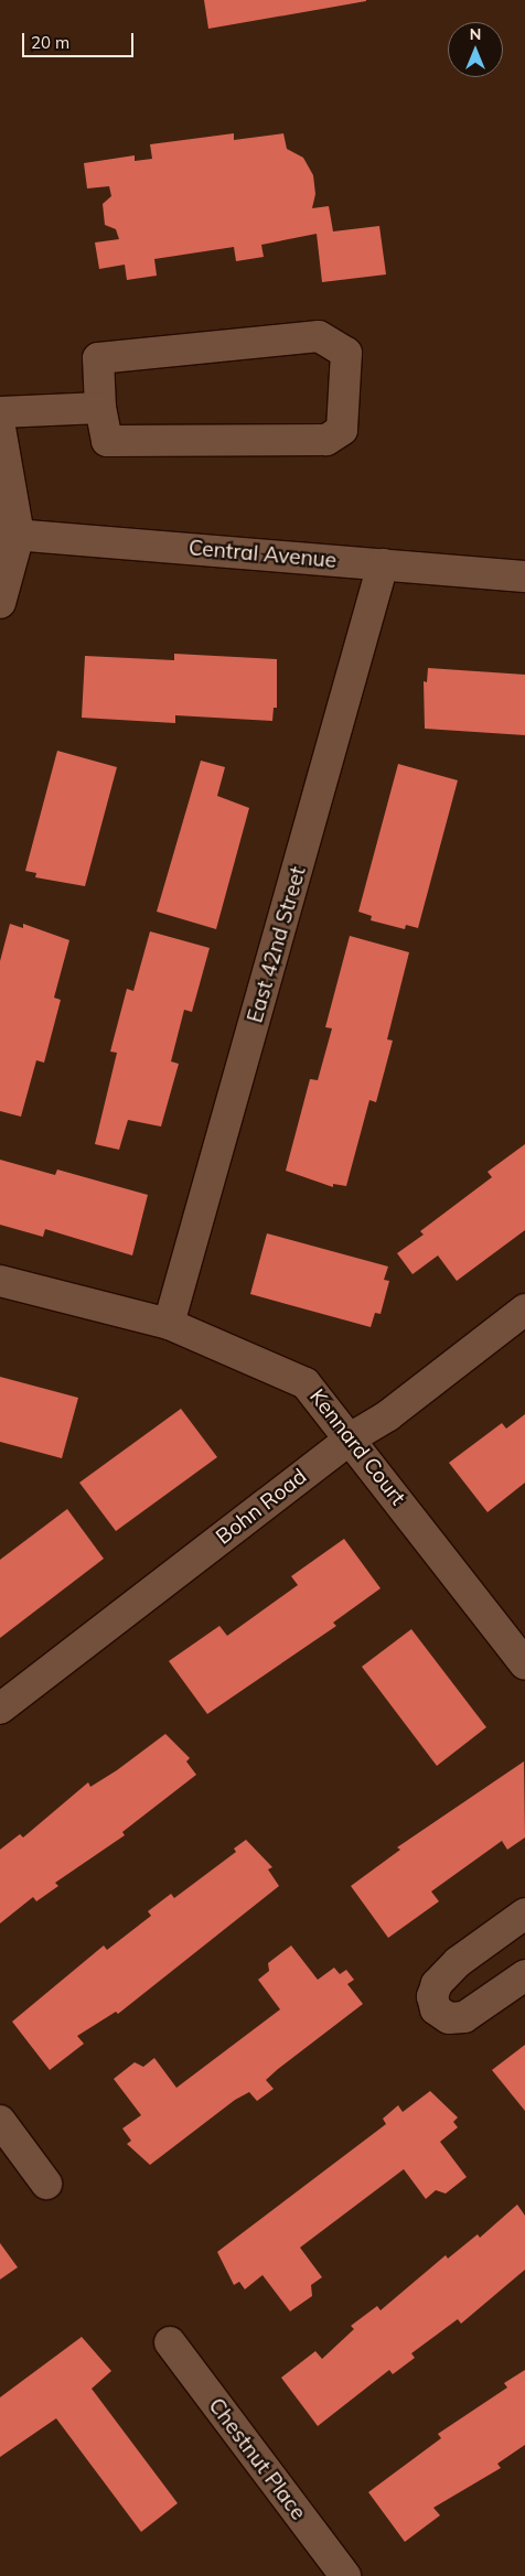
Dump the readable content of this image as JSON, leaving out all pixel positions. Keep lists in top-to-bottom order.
{
  "streets": {
    "street": [
      "Central Avenue",
      "East 42nd Street",
      "Kennard Court",
      "Bohn Road",
      "Chestnut Place"
    ]
  },
  "crossings": [
    ["Central Avenue", "East 42nd Street"],
    ["East 42nd Street", "Kennard Court"],
    ["Kennard Court", "Bohn Road"]
  ],
  "scale_bar": "20 m",
  "north": "top"
}
